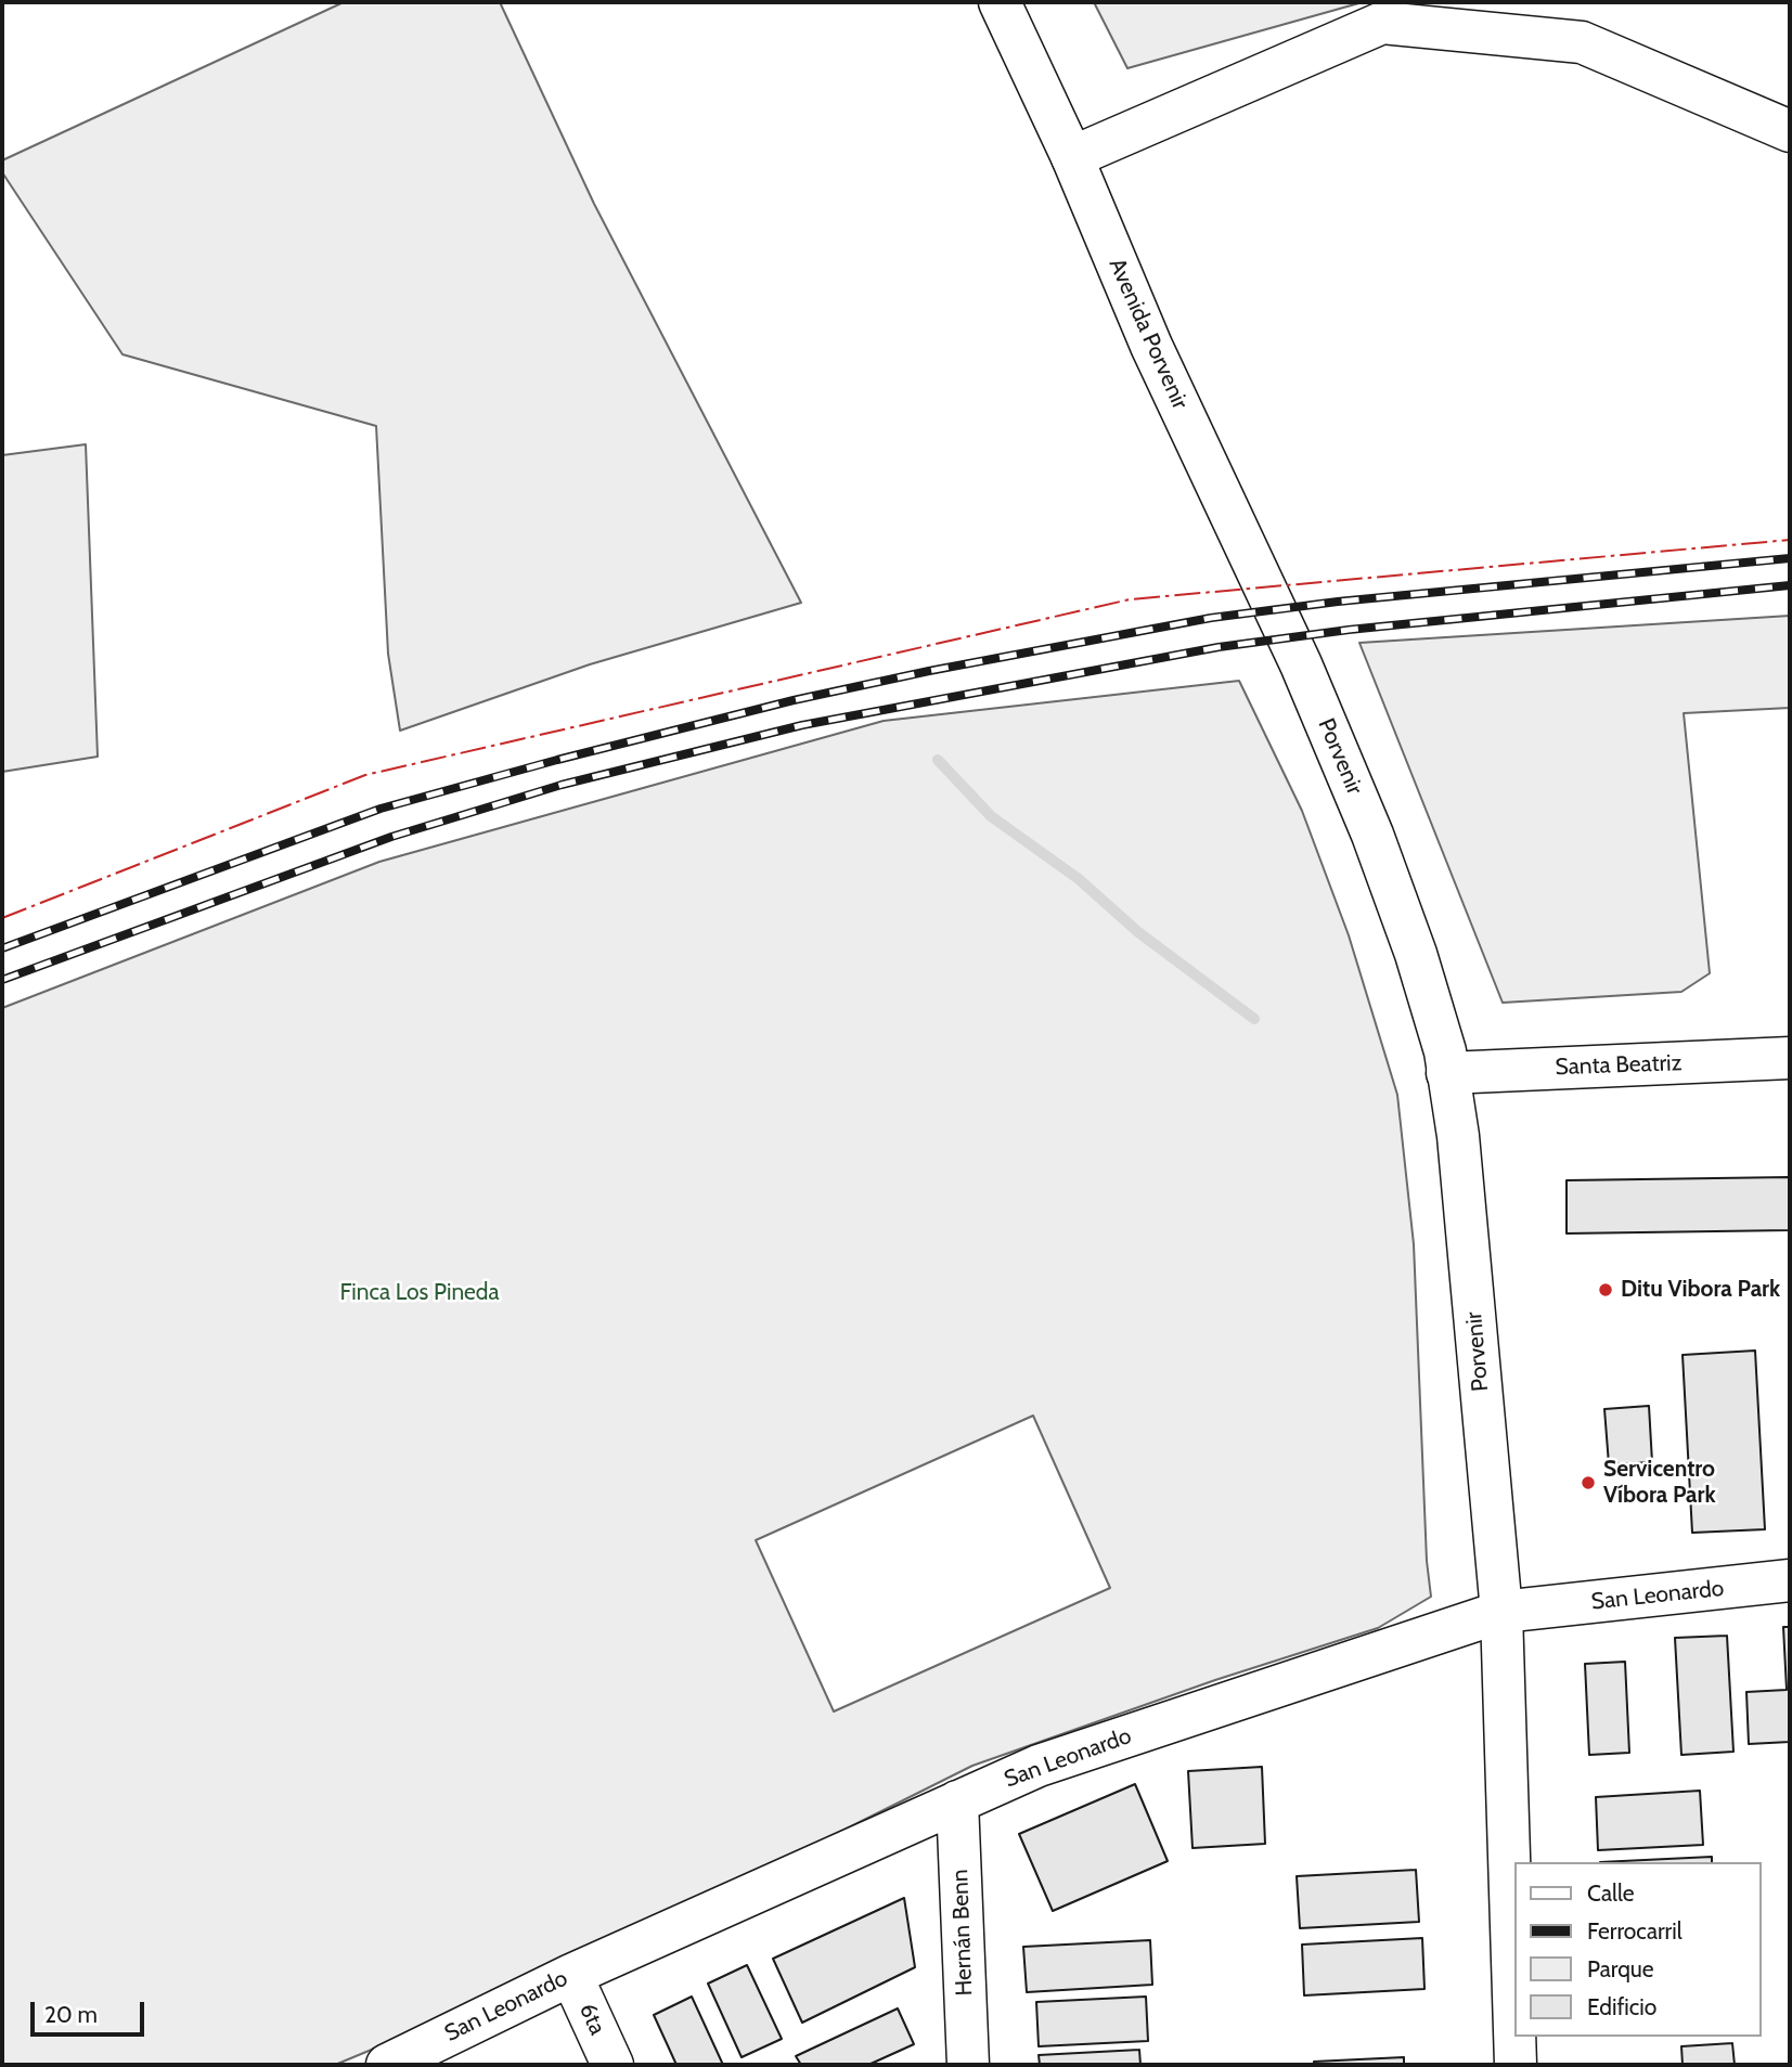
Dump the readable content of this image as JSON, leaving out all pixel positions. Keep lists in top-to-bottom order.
{
  "streets": {
    "street": [
      "Avenida Porvenir",
      "Porvenir",
      "Santa Beatriz",
      "San Leonardo",
      "Hernán Benn",
      "6ta"
    ]
  },
  "crossings": [
    ["Avenida Porvenir", "Porvenir"],
    ["Porvenir", "Santa Beatriz"],
    ["Porvenir", "San Leonardo"],
    ["San Leonardo", "Hernán Benn"],
    ["San Leonardo", "6ta"]
  ],
  "parks": ["Finca Los Pineda"],
  "places": ["Ditu Vibora Park", "Servicentro Víbora Park"],
  "legend": [
    "Calle",
    "Ferrocarril",
    "Parque",
    "Edificio"
  ],
  "scale_bar": "20 m"
}
